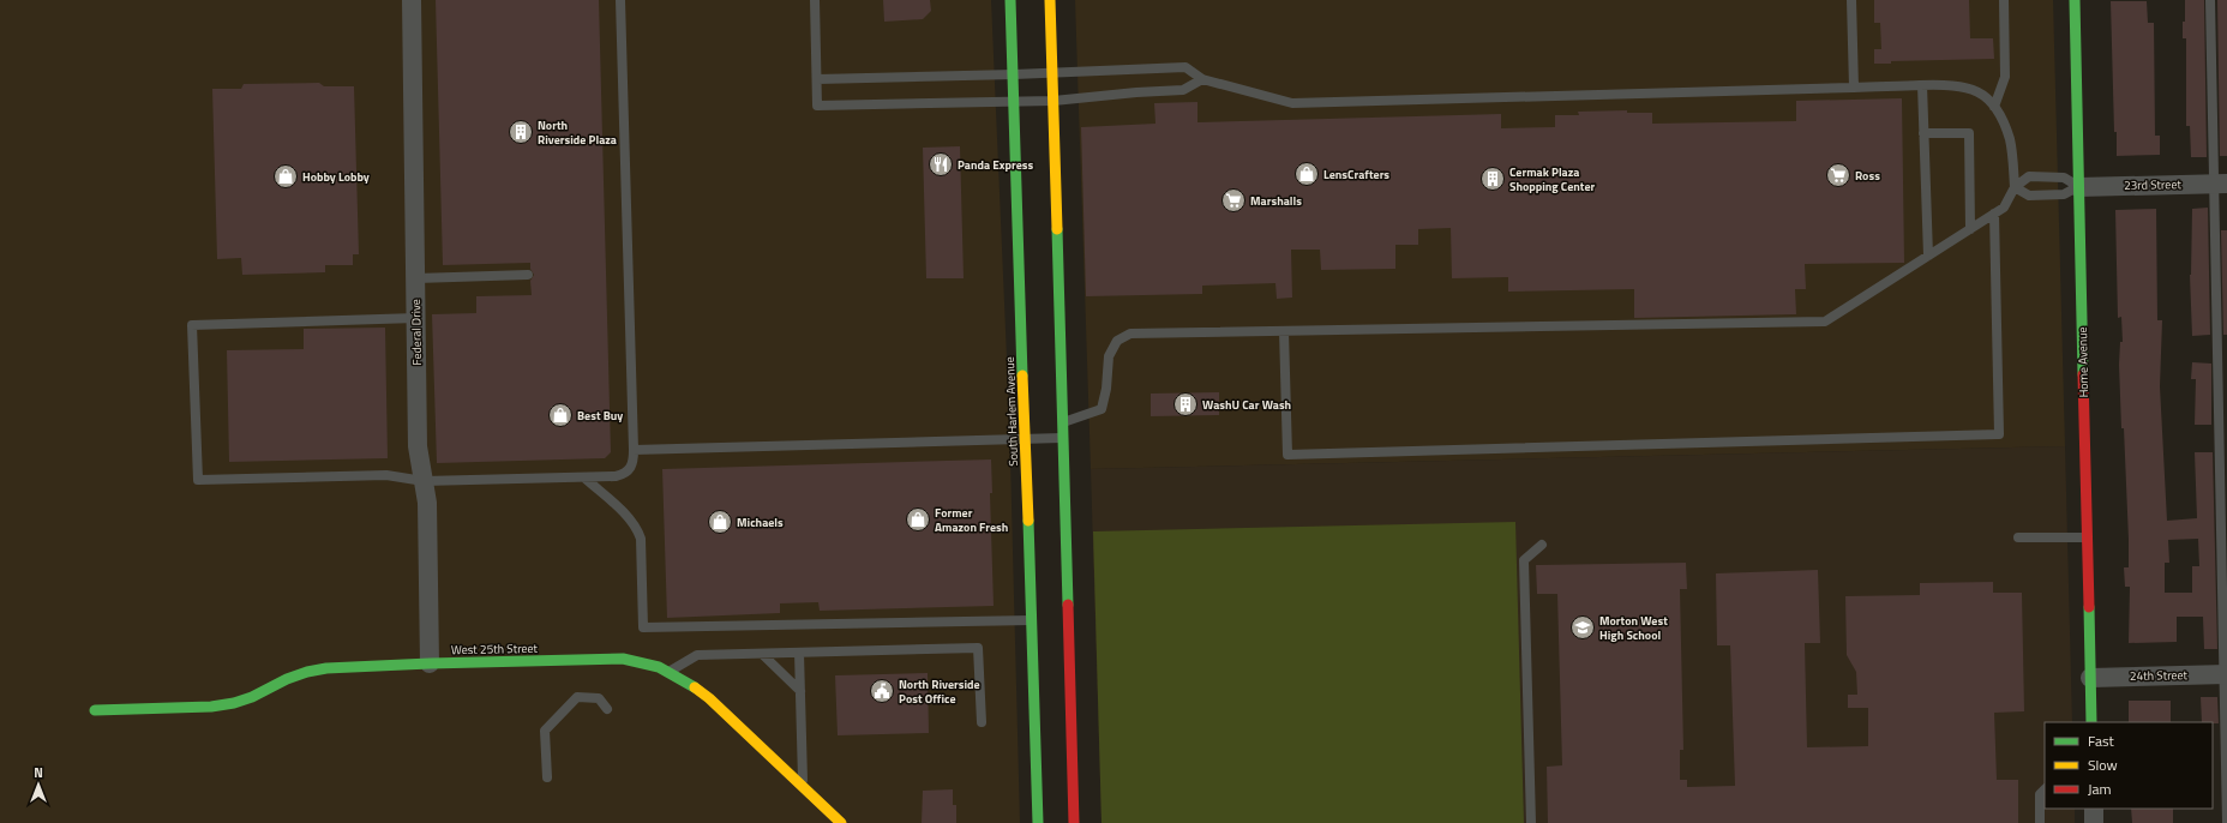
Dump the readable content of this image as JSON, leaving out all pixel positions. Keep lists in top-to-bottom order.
{
  "streets": {
    "main road": ["Home Avenue", "South Harlem Avenue", "West 25th Street"],
    "street": ["23rd Street", "Federal Drive", "24th Street"]
  },
  "crossings": [
    ["23rd Street", "Home Avenue"],
    ["Federal Drive", "West 25th Street"],
    ["Home Avenue", "24th Street"]
  ],
  "places": {
    "building": ["North Riverside Plaza", "Cermak Plaza Shopping Center", "WashU Car Wash"],
    "restaurant": ["Panda Express"],
    "shop": [
      "LensCrafters",
      "Hobby Lobby",
      "Best Buy",
      "Former Amazon Fresh",
      "Michaels"
    ],
    "supermarket": ["Ross", "Marshalls"],
    "school or university": ["Morton West High School"],
    "public building": ["North Riverside Post Office"]
  },
  "legend": ["Fast", "Slow", "Jam"],
  "north": "top"
}
